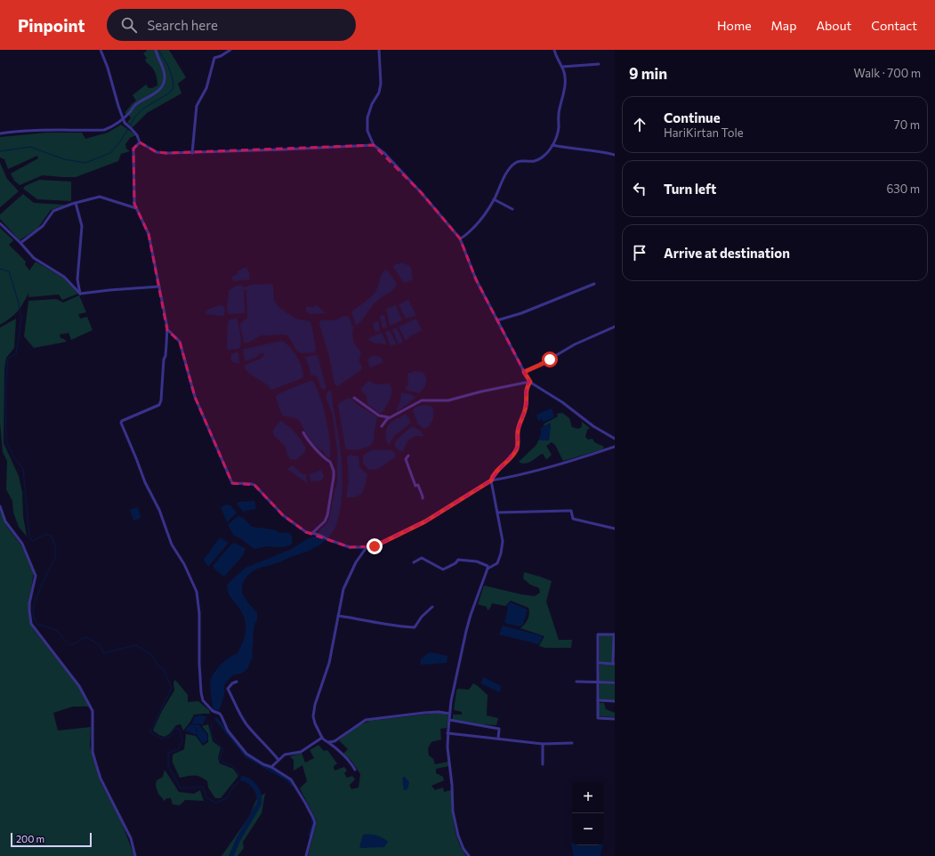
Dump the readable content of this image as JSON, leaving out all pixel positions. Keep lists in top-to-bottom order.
{
  "scale_bar": "200 m",
  "page": {
    "header": "Pinpoint",
    "search": "Search here",
    "nav": [
      "Home",
      "Map",
      "About",
      "Contact"
    ],
    "heading": ["9 min", "Walk · 700 m"],
    "list": [
      ["Continue", "HariKirtan Tole", "70 m"],
      ["Turn left", "630 m"],
      "Arrive at destination"
    ],
    "map_buttons": ["+", "−"],
    "scale": "200 m"
  }
}
